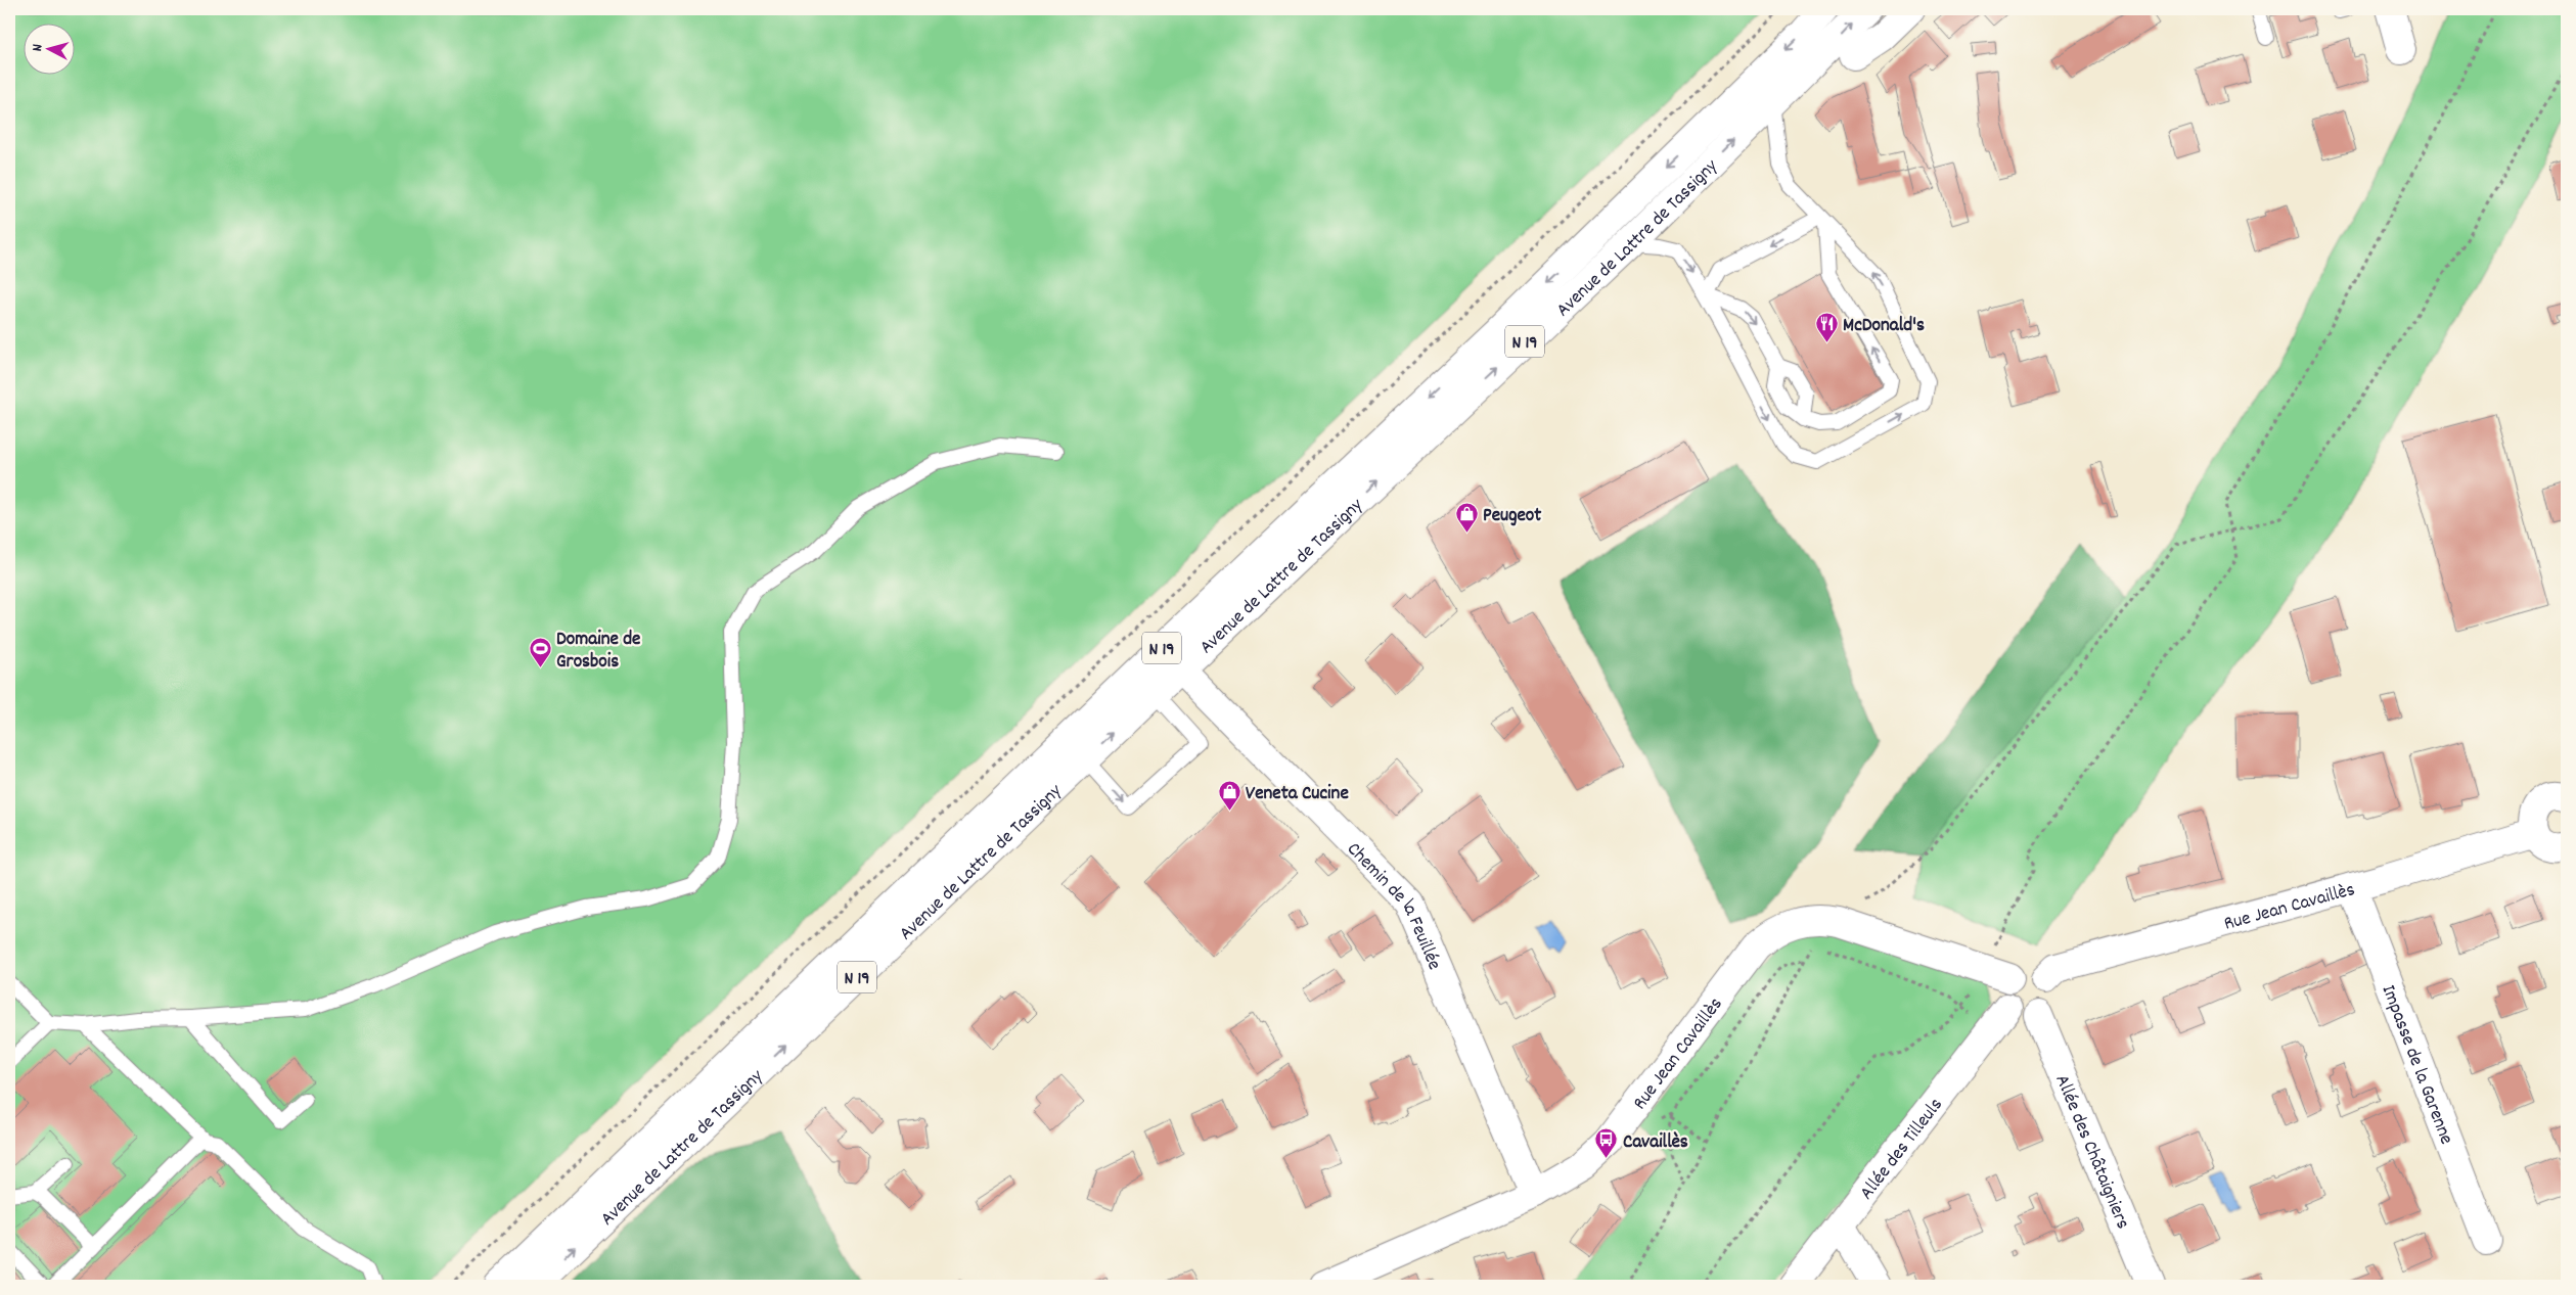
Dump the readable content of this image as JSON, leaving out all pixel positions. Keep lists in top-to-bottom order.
{
  "streets": {
    "main road": [
      "Avenue de Lattre de Tassigny",
      "N 19",
      "Rue Jean Cavaillès",
      "Chemin de la Feuillée",
      "Impasse de la Garenne",
      "Allée des Tilleuls",
      "Allée des Châtaigniers"
    ]
  },
  "crossings": [
    ["Avenue de Lattre de Tassigny", "Chemin de la Feuillée"],
    ["Rue Jean Cavaillès", "Chemin de la Feuillée"],
    ["Rue Jean Cavaillès", "Impasse de la Garenne"],
    ["Rue Jean Cavaillès", "Allée des Tilleuls"],
    ["Rue Jean Cavaillès", "Allée des Châtaigniers"],
    ["Allée des Tilleuls", "Allée des Châtaigniers"]
  ],
  "places": {
    "restaurant": ["McDonald's"],
    "shop": ["Peugeot", "Veneta Cucine"],
    "sports": ["Domaine de Grosbois"],
    "bus stop": ["Cavaillès"]
  },
  "north": "left"
}
